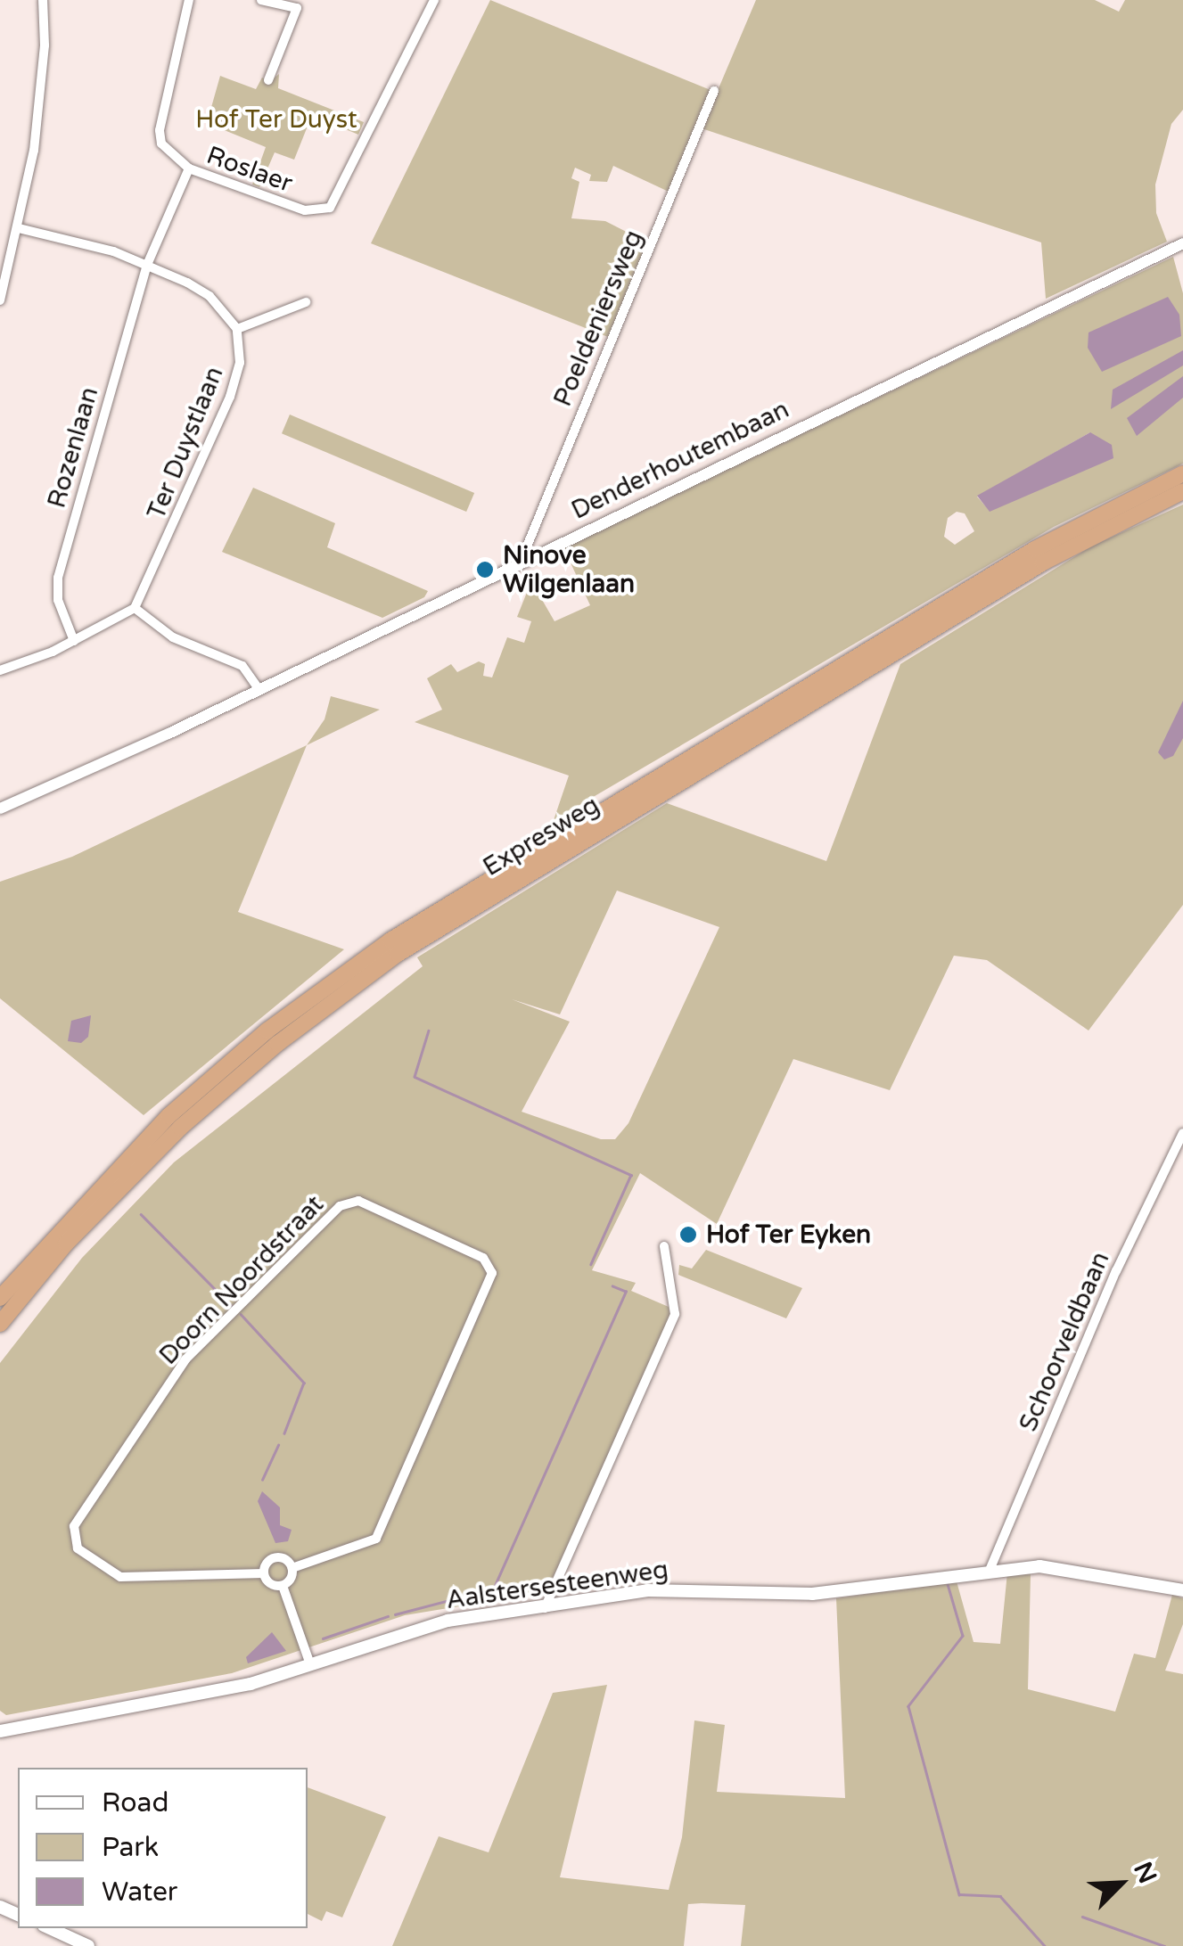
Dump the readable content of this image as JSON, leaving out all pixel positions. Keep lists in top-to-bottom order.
{
  "streets": {
    "highway": ["Expresweg"],
    "main road": ["Aalstersesteenweg"],
    "street": [
      "Roslaer",
      "Poeldeniersweg",
      "Ter Duystlaan",
      "Rozenlaan",
      "Denderhoutembaan",
      "Doorn Noordstraat",
      "Schoorveldbaan"
    ]
  },
  "crossings": [
    ["Roslaer", "Rozenlaan"],
    ["Poeldeniersweg", "Denderhoutembaan"],
    ["Schoorveldbaan", "Aalstersesteenweg"]
  ],
  "parks": ["Hof Ter Duyst"],
  "places": ["Ninove Wilgenlaan", "Hof Ter Eyken"],
  "legend": ["Road", "Park", "Water"],
  "north": "top right"
}
